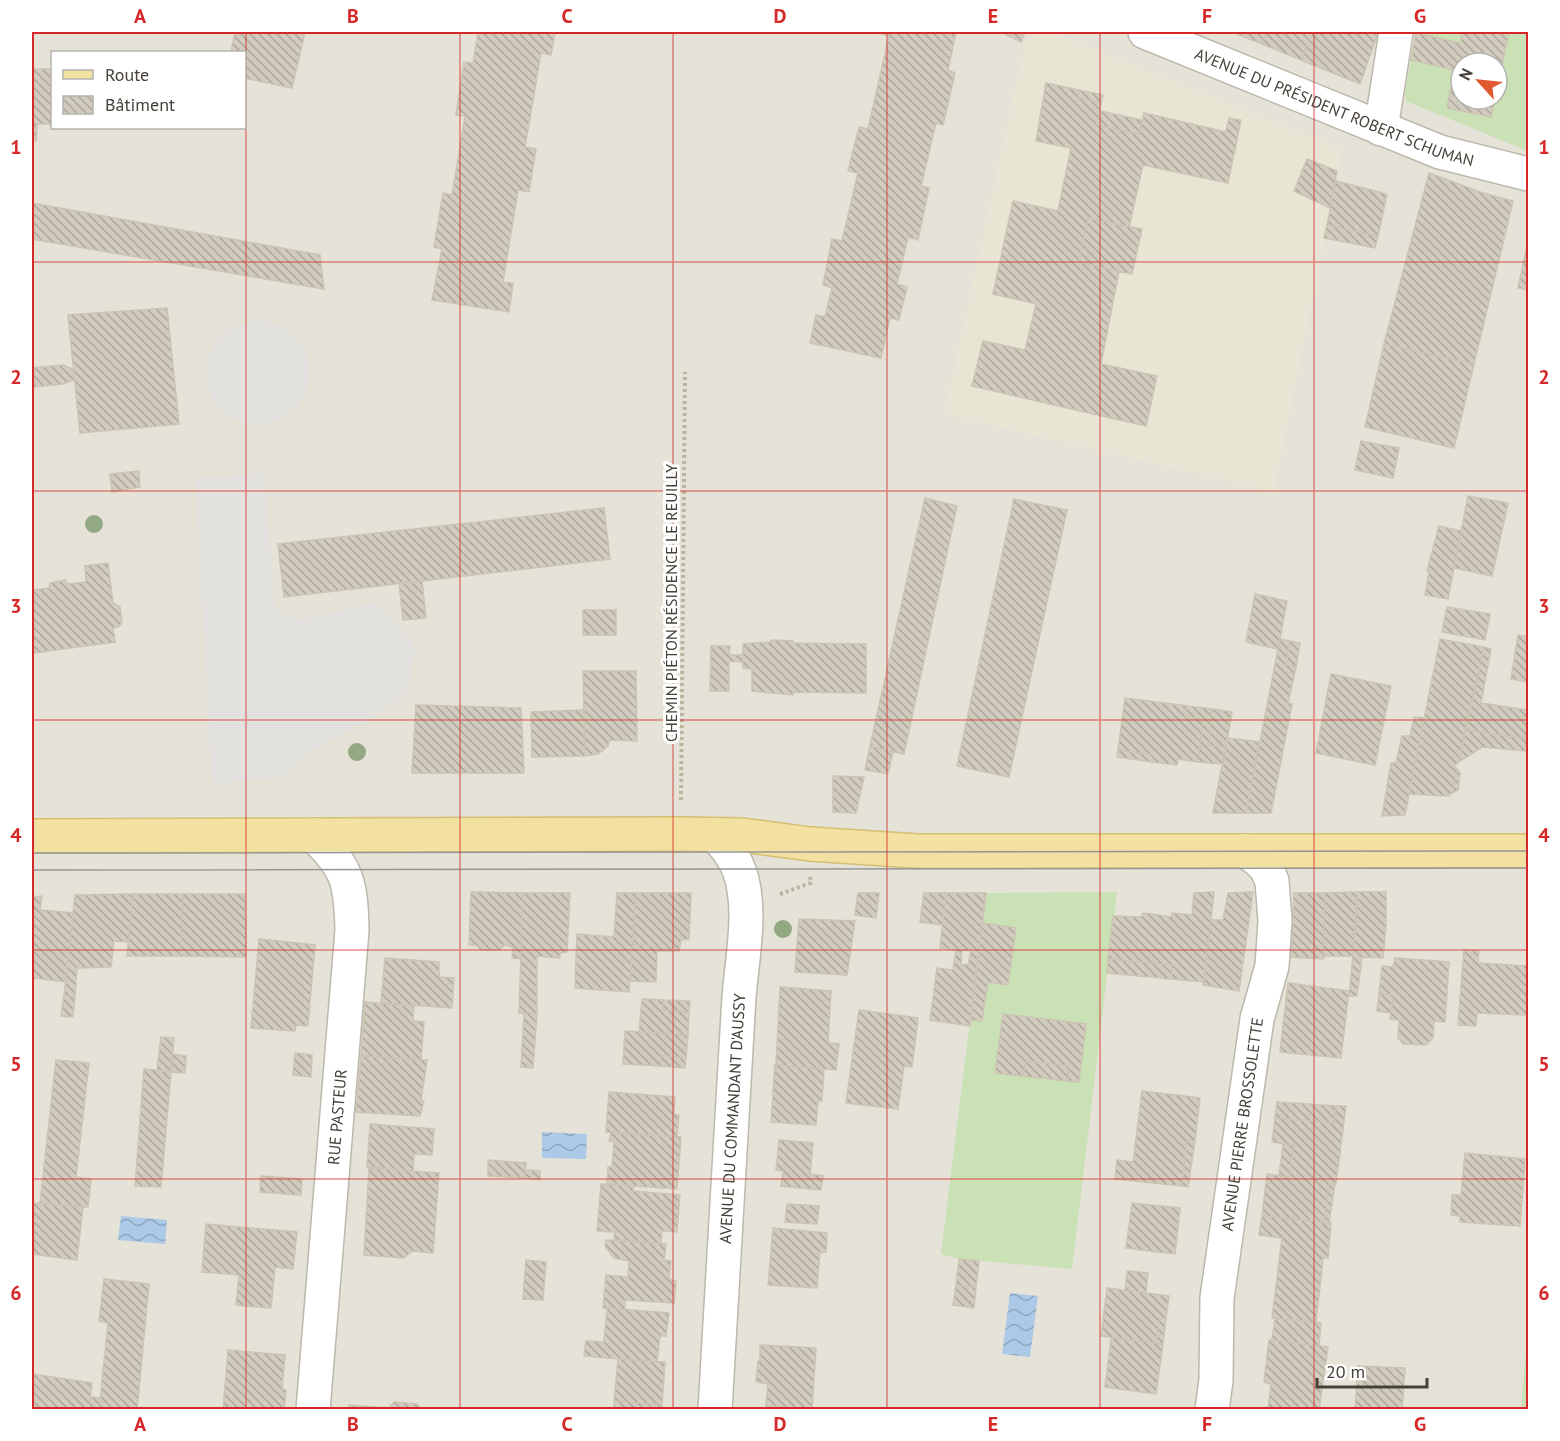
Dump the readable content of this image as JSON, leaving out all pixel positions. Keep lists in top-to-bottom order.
{
  "streets": {
    "street": [
      "AVENUE DU PRÉSIDENT ROBERT SCHUMAN",
      "RUE PASTEUR",
      "AVENUE DU COMMANDANT D'AUSSY",
      "AVENUE PIERRE BROSSOLETTE"
    ],
    "path": ["CHEMIN PIÉTON RÉSIDENCE LE REUILLY"]
  },
  "legend": ["Route", "Bâtiment"],
  "scale_bar": "20 m",
  "north": "top left",
  "grid": {
    "columns": [
      "A",
      "B",
      "C",
      "D",
      "E",
      "F",
      "G"
    ],
    "rows": [
      "1",
      "2",
      "3",
      "4",
      "5",
      "6"
    ]
  }
}
